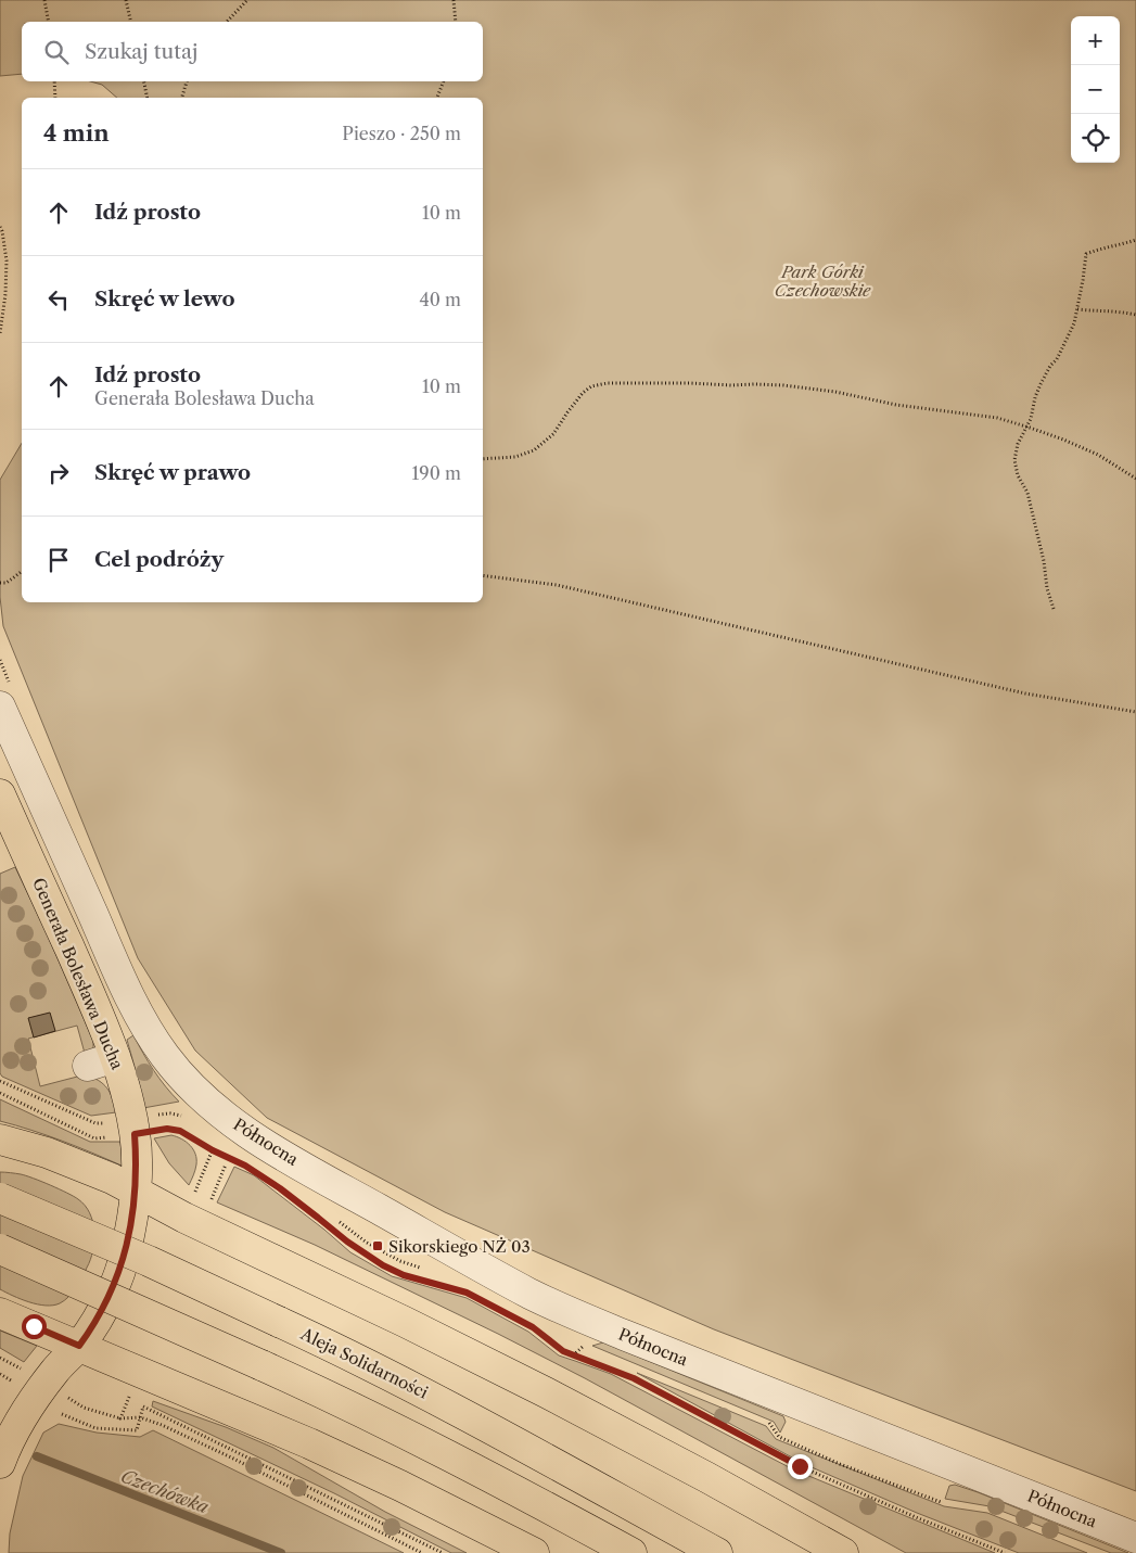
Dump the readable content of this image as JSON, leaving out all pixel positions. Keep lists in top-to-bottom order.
{
  "streets": {
    "main road": ["Generała Bolesława Ducha", "Aleja Solidarności"],
    "street": ["Północna"]
  },
  "water": ["Czechówka"],
  "parks": ["Park Górki Czechowskie"],
  "places": {
    "transit": ["Sikorskiego NŻ 03"]
  },
  "page": {
    "map_buttons": ["+", "−"],
    "search": "Szukaj tutaj",
    "heading": ["4 min", "Pieszo · 250 m"],
    "list": [
      ["Idź prosto", "10 m"],
      ["Skręć w lewo", "40 m"],
      ["Idź prosto", "Generała Bolesława Ducha", "10 m"],
      ["Skręć w prawo", "190 m"],
      "Cel podróży"
    ]
  }
}
